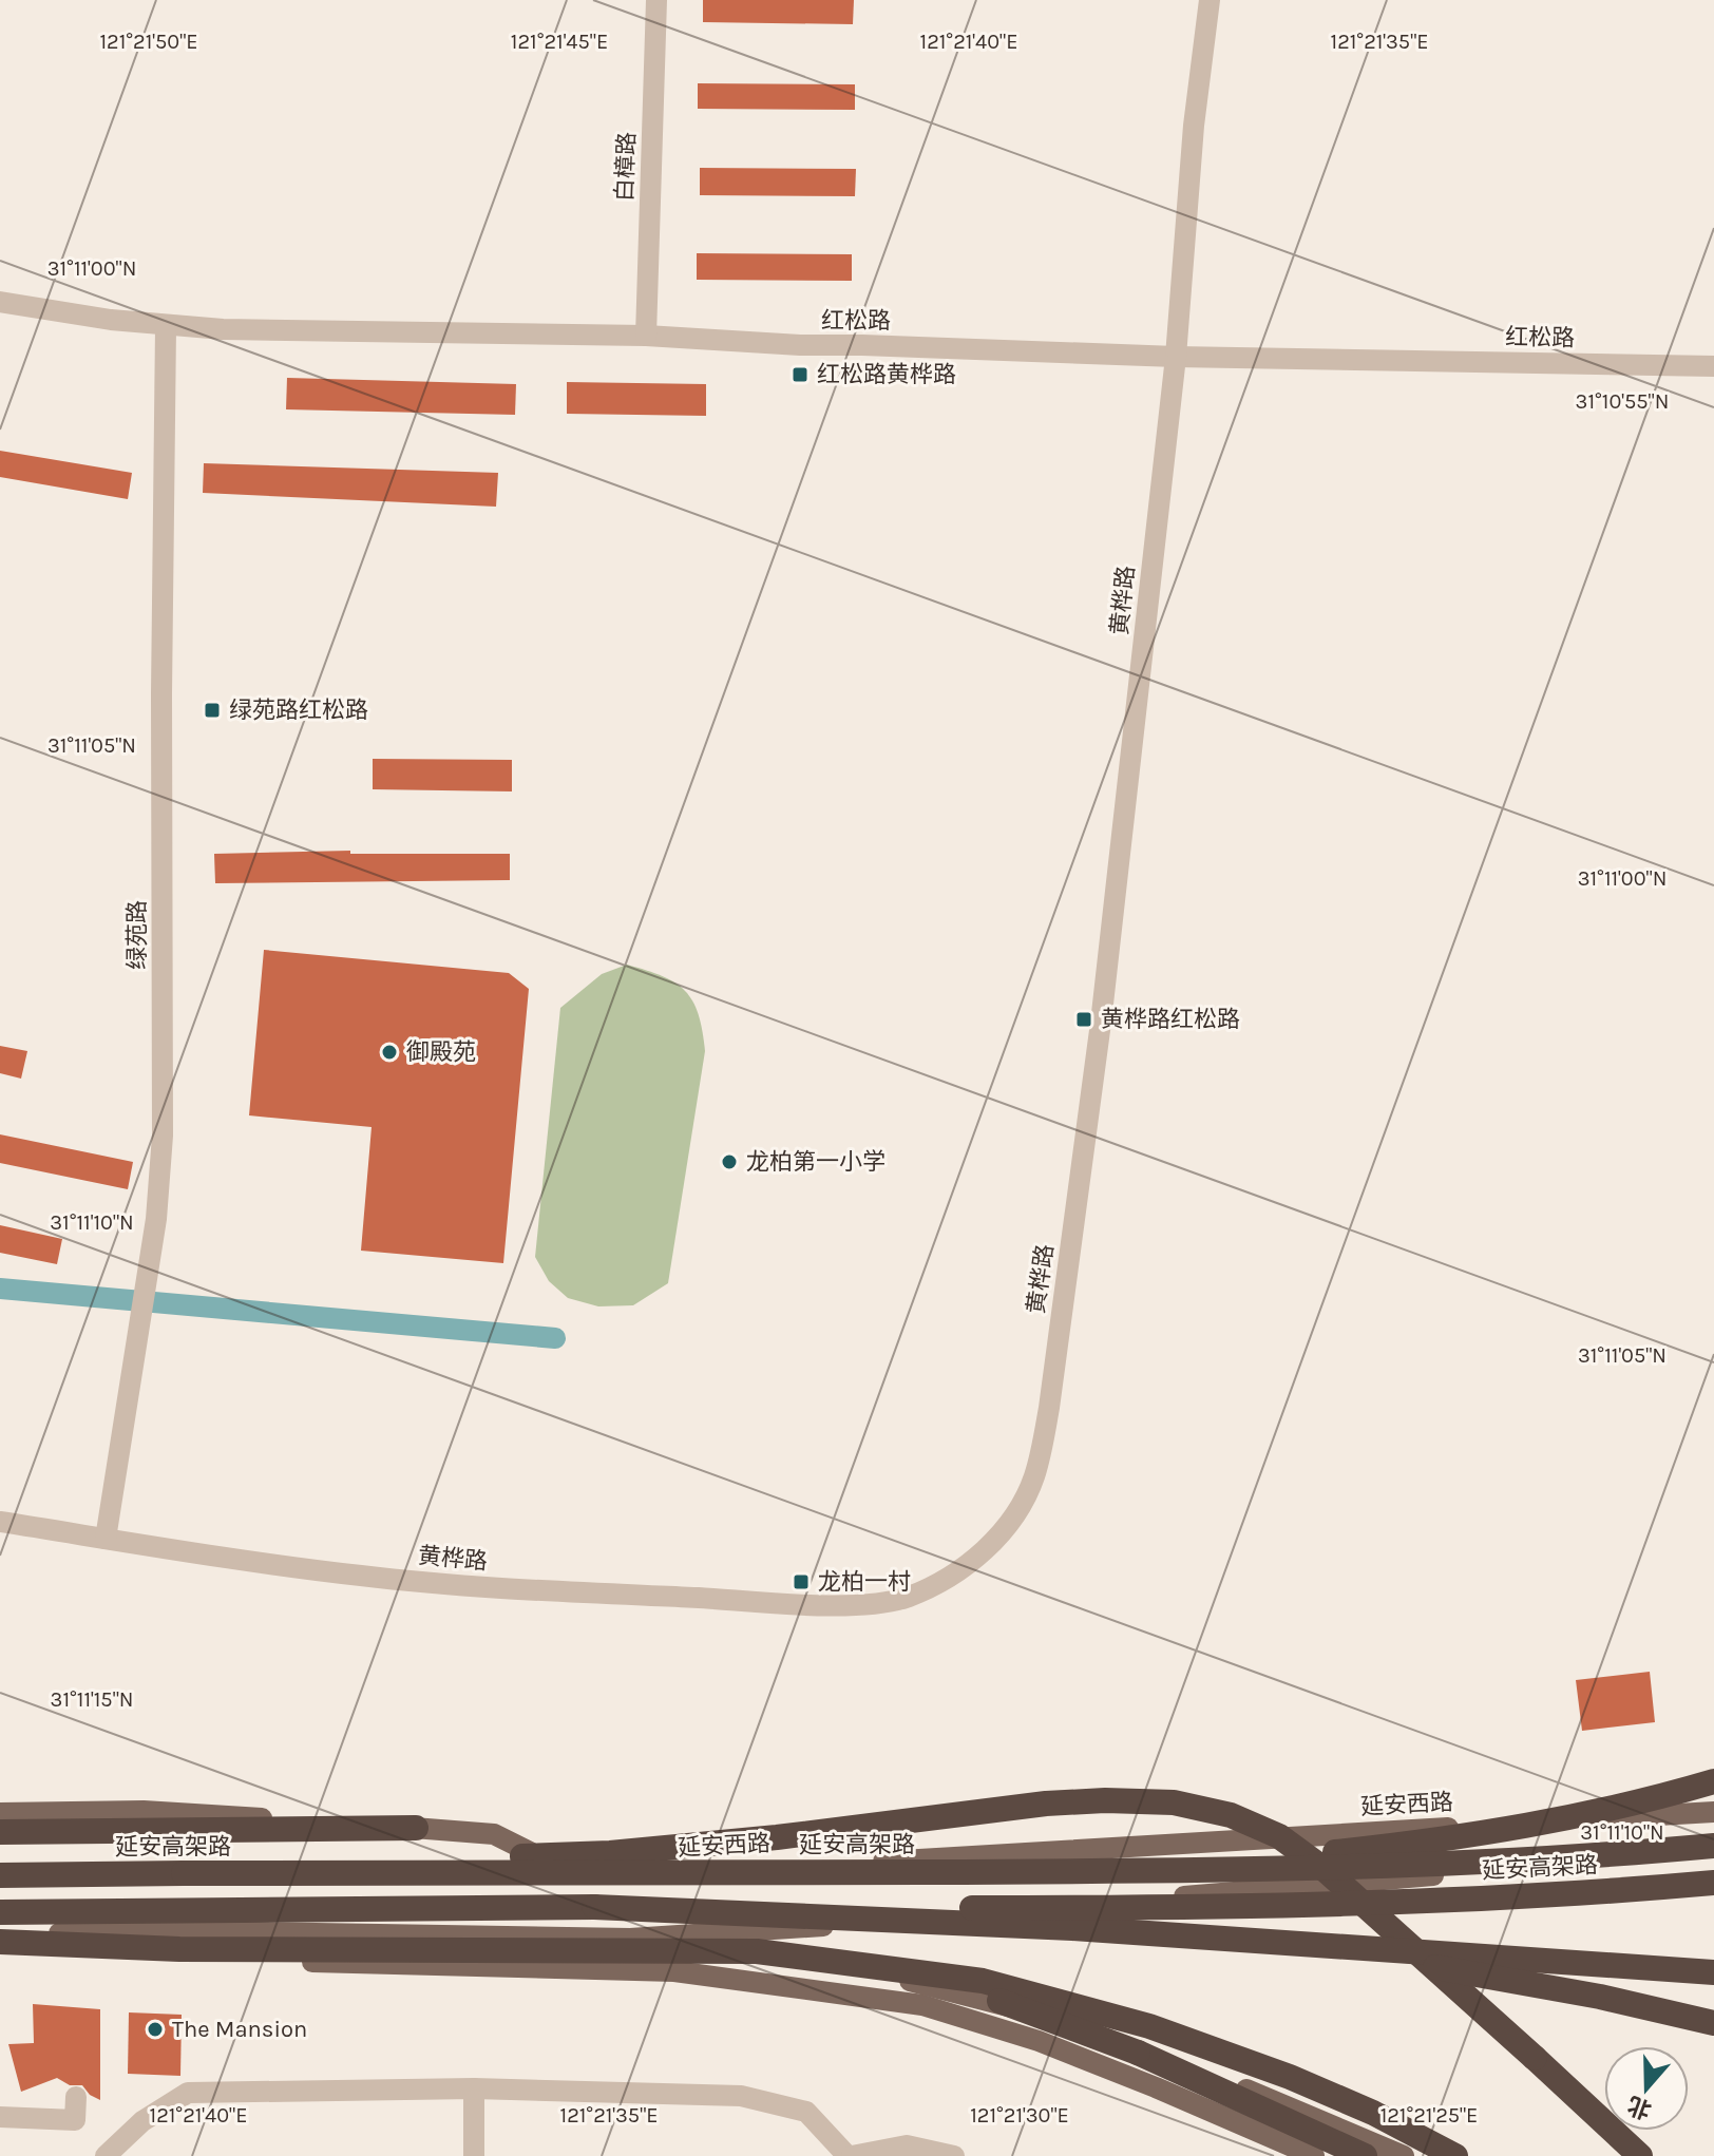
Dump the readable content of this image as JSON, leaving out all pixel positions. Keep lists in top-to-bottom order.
{
  "streets": {
    "highway": ["延安高架路"],
    "main road": ["延安西路"],
    "street": [
      "白樟路",
      "红松路",
      "黄桦路",
      "绿苑路"
    ]
  },
  "crossings": [
    ["白樟路", "红松路"],
    ["红松路", "黄桦路"],
    ["红松路", "绿苑路"],
    ["黄桦路", "绿苑路"]
  ],
  "places": {
    "transit": [
      "红松路黄桦路",
      "绿苑路红松路",
      "黄桦路红松路",
      "龙柏一村"
    ],
    "other": ["御殿苑", "龙柏第一小学", "The Mansion"]
  },
  "north": "bottom",
  "coordinates": [
    "121°21'50\"E",
    "121°21'45\"E",
    "121°21'40\"E",
    "121°21'35\"E",
    "31°11'00\"N",
    "31°10'55\"N",
    "31°11'05\"N",
    "31°11'10\"N",
    "31°11'15\"N",
    "121°21'30\"E",
    "121°21'25\"E"
  ]
}
